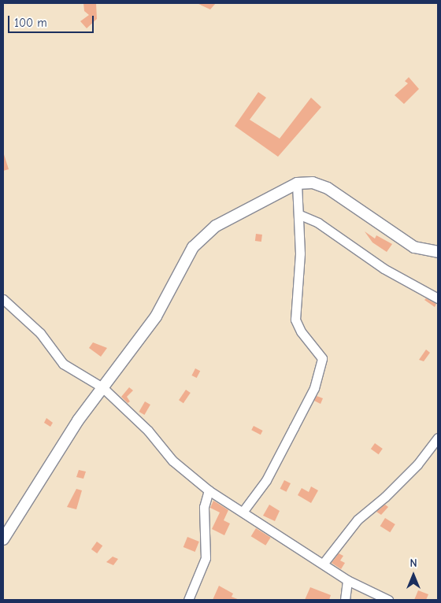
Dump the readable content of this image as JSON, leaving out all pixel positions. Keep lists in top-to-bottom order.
{
  "scale_bar": "100 m",
  "north": "top"
}
